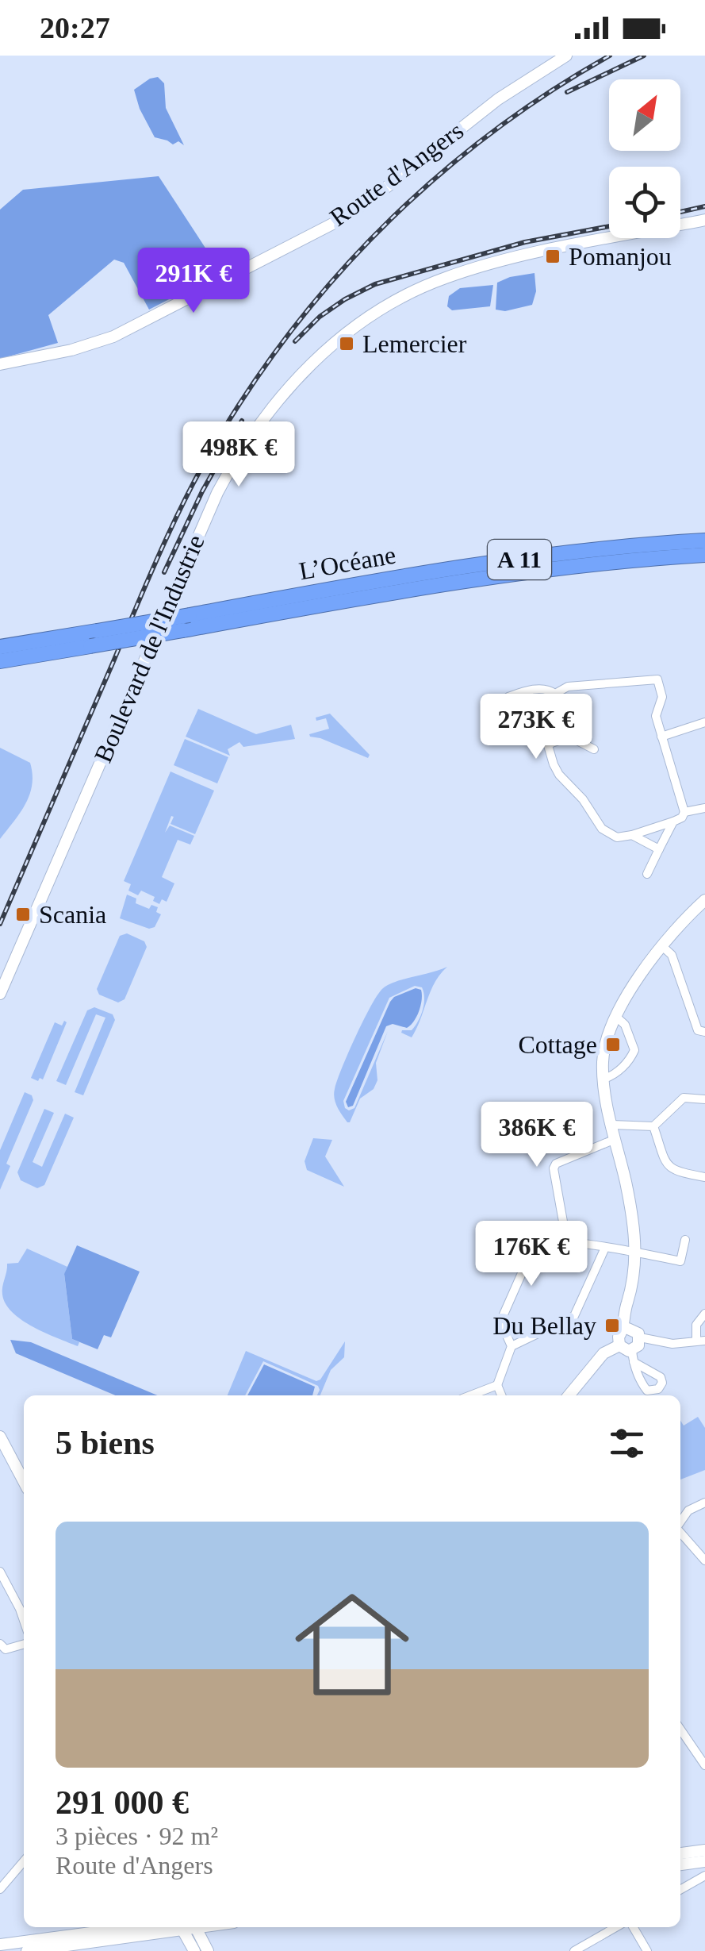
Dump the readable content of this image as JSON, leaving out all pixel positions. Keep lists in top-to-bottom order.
{
  "streets": {
    "highway": ["A 11", "L’Océane"],
    "street": ["Route d'Angers", "Boulevard de l'Industrie"]
  },
  "places": {
    "transit": [
      "Pomanjou",
      "Lemercier",
      "Scania",
      "Cottage",
      "Du Bellay"
    ]
  },
  "north": "top right",
  "page": {
    "status": "20:27",
    "price": [
      "291K €",
      "498K €",
      "273K €",
      "386K €",
      "176K €"
    ],
    "heading": "5 biens",
    "list": [
      {
        "name": "291 000 €",
        "note": "3 pièces · 92 m² · Route d'Angers"
      }
    ]
  }
}
